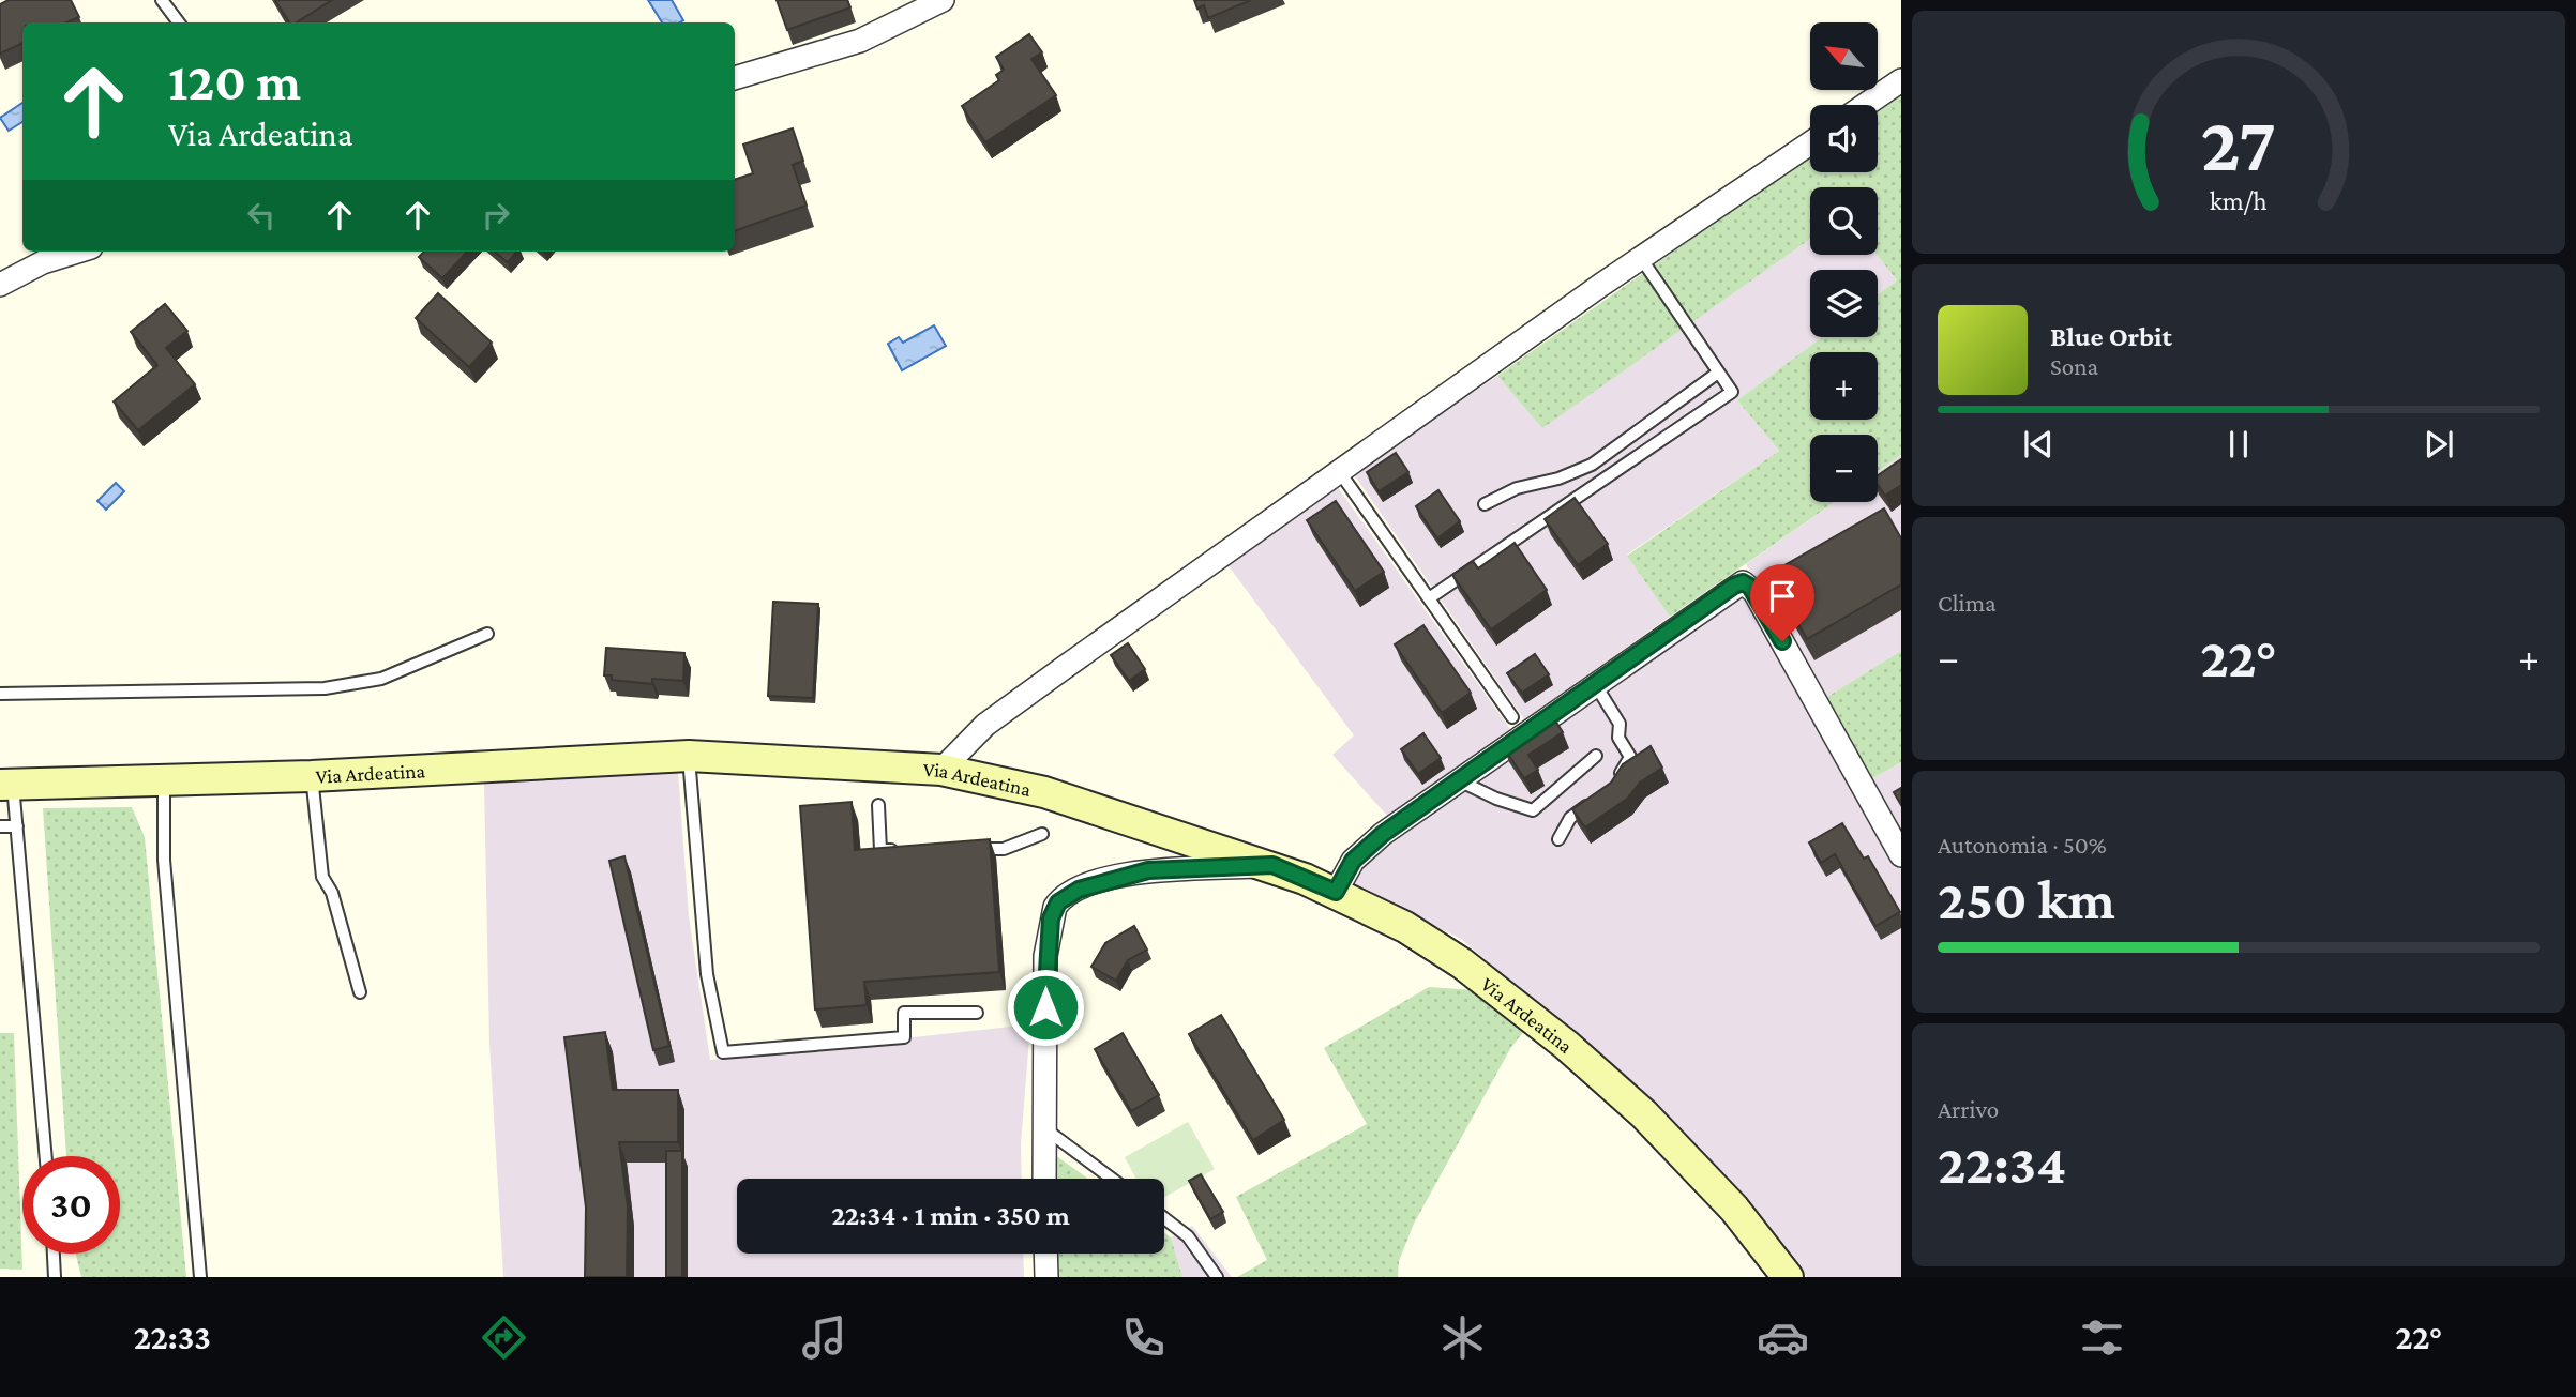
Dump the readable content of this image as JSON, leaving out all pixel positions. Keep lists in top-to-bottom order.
{
  "streets": {
    "main road": ["Via Ardeatina"]
  },
  "north": "top left",
  "page": {
    "map_buttons": ["+", "−"],
    "turn": ["120 m", "Via Ardeatina"],
    "song": ["Blue Orbit", "Sona"],
    "tile": [
      "Clima",
      ["Autonomia · 50%", "250 km"],
      ["Arrivo", "22:34"]
    ],
    "heat": ["−", "22°", "+"],
    "limit": "30",
    "trip": "22:34 · 1 min · 350 m",
    "tabs": ["22:33", "22°"],
    "gauge": ["27", "km/h"]
  }
}
